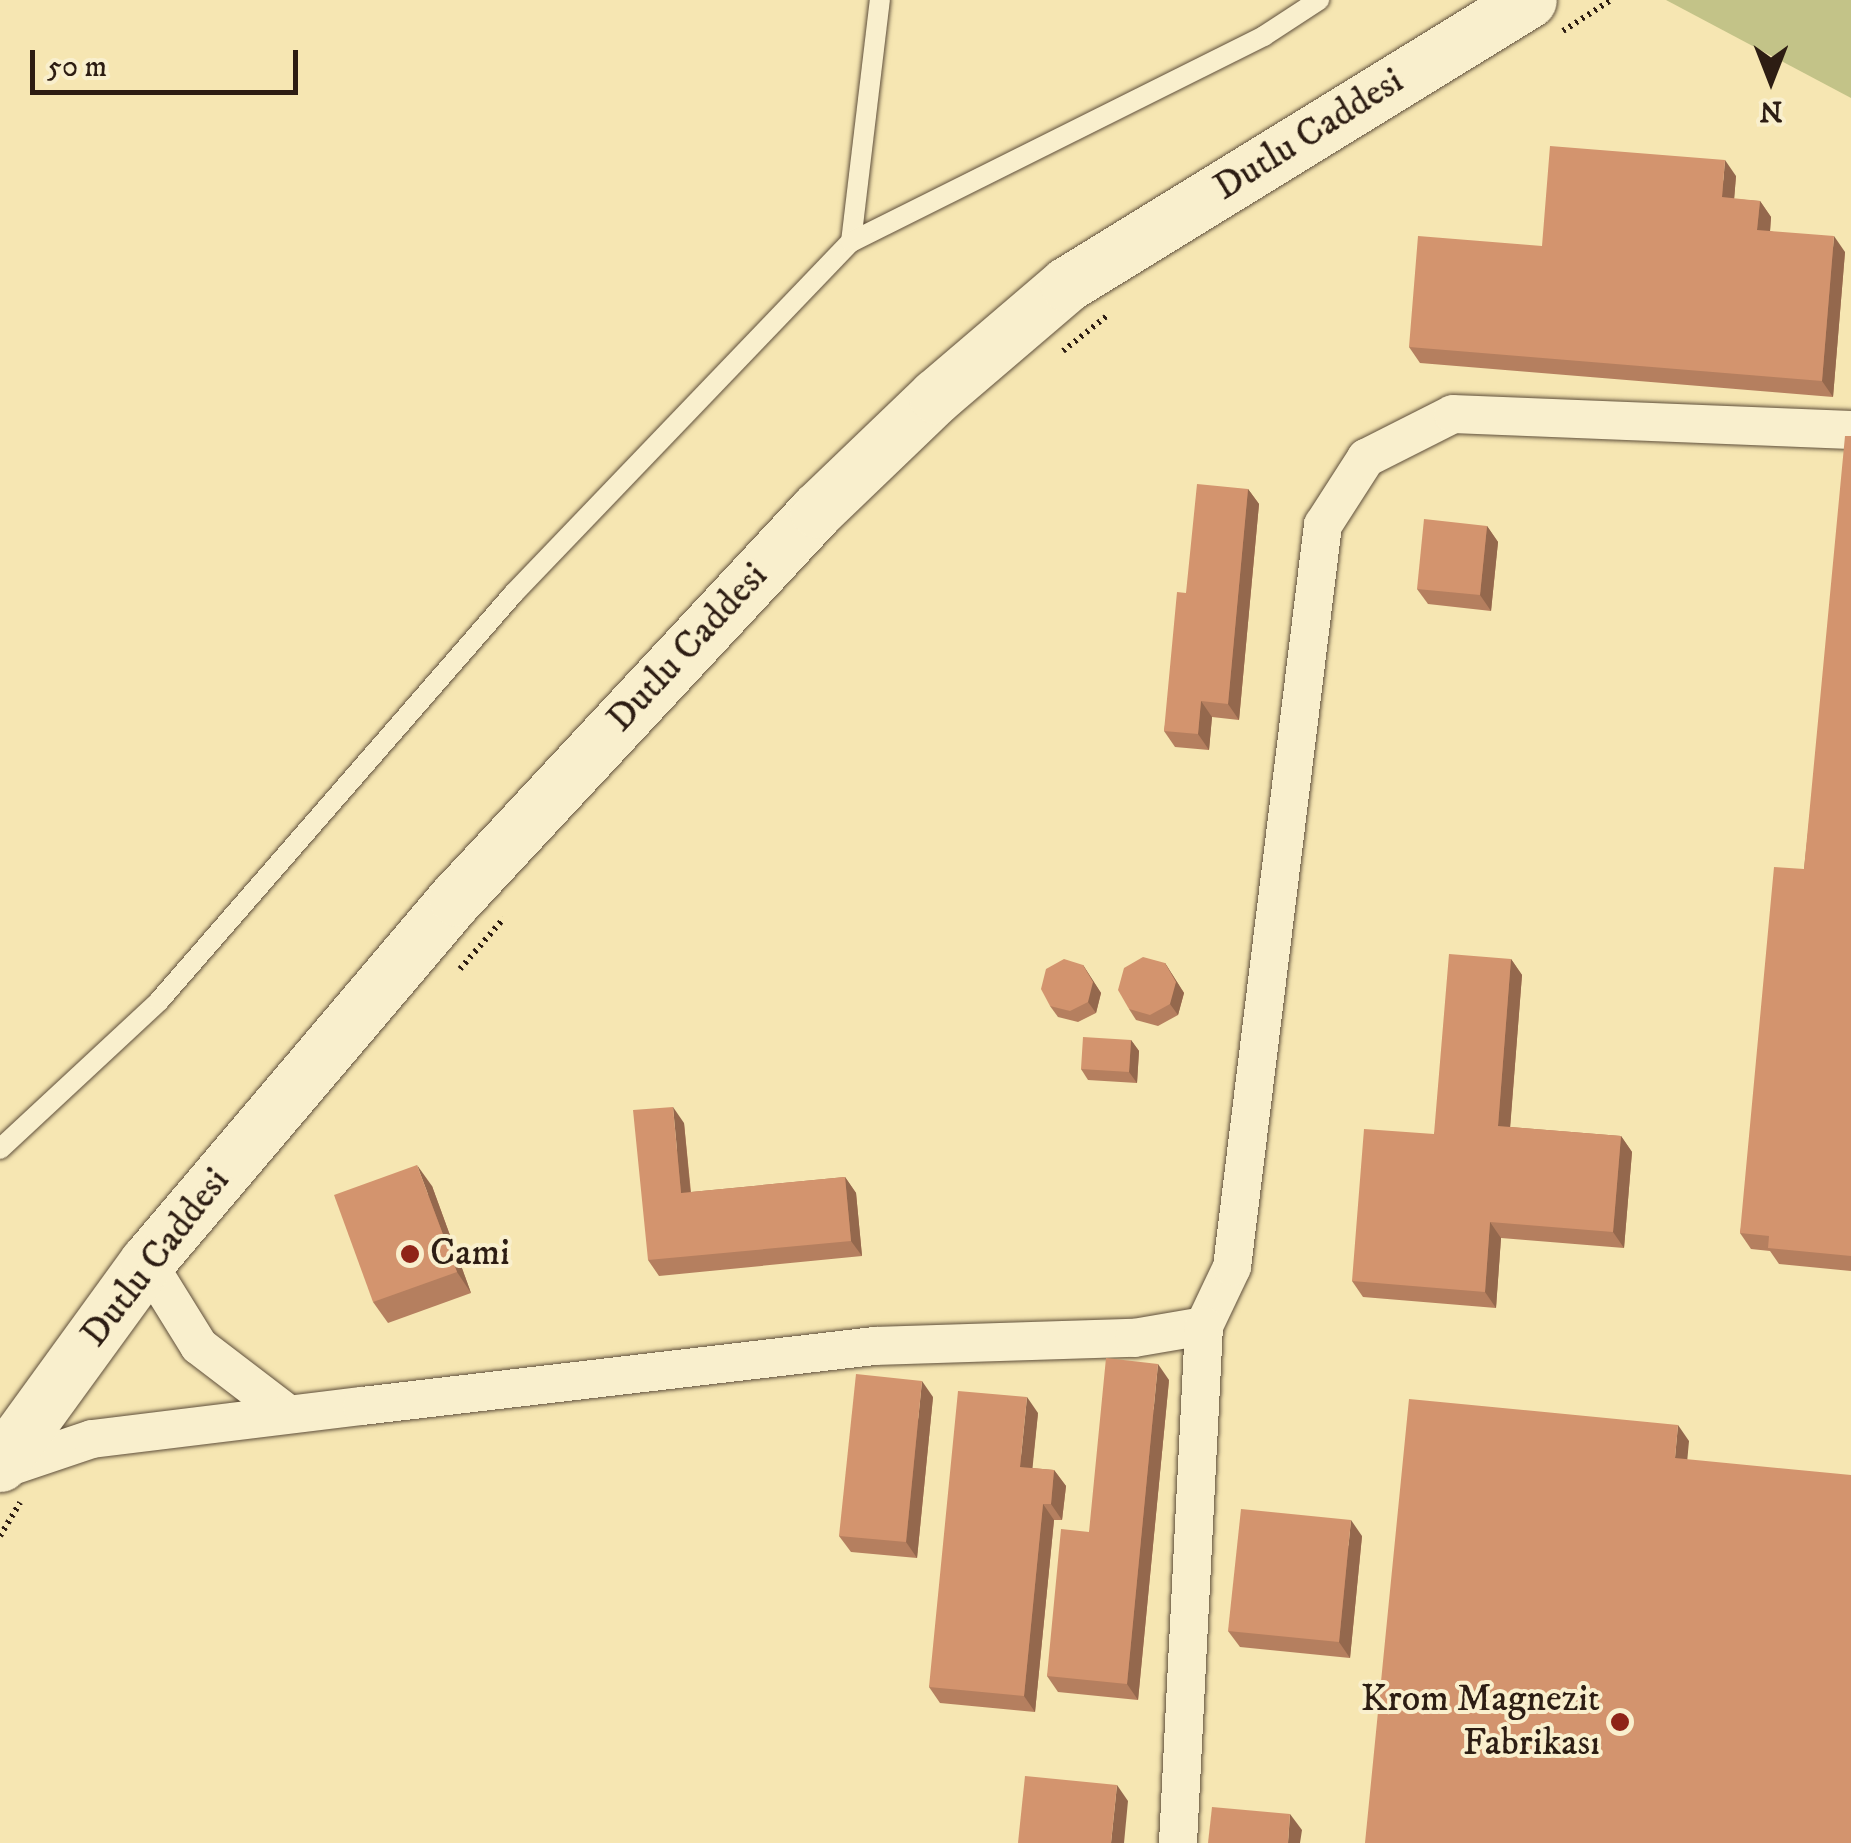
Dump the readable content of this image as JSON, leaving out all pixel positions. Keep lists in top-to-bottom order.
{
  "streets": {
    "main road": ["Dutlu Caddesi"]
  },
  "places": ["Cami", "Krom Magnezit Fabrikası"],
  "scale_bar": "50 m",
  "north": "bottom"
}
